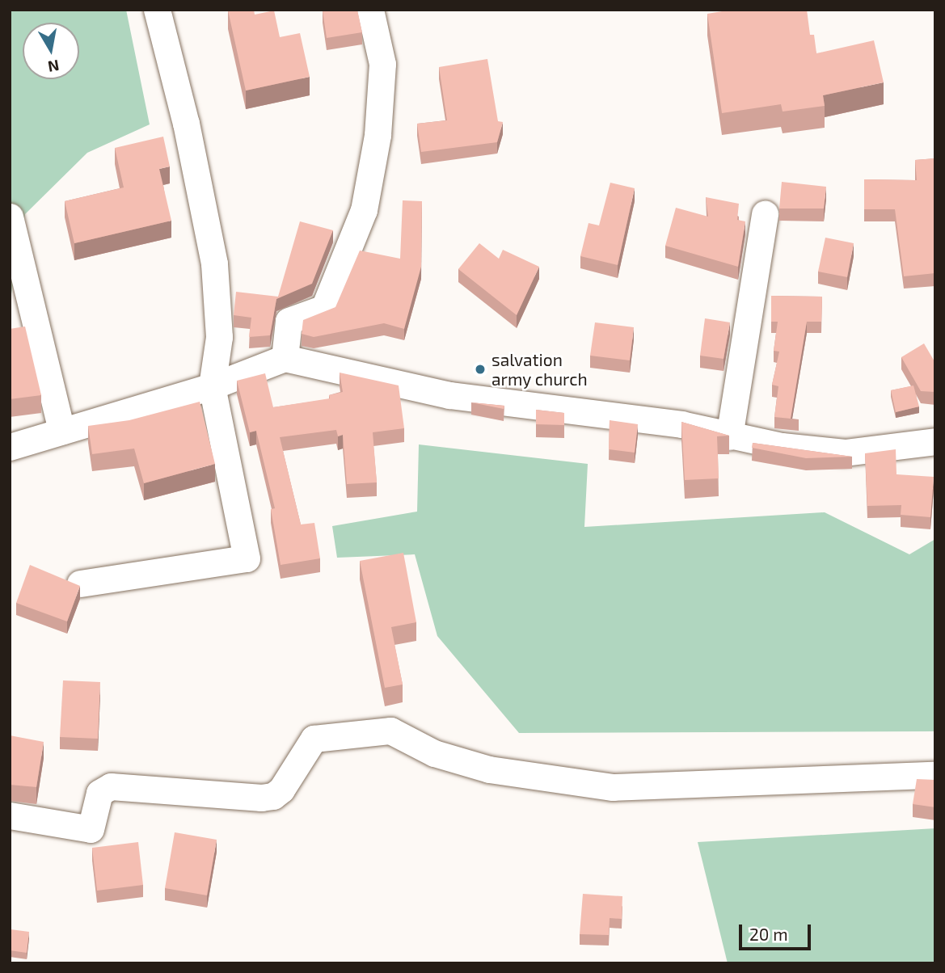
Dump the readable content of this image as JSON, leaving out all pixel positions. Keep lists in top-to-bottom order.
{
  "places": ["salvation army church"],
  "scale_bar": "20 m",
  "north": "bottom"
}
